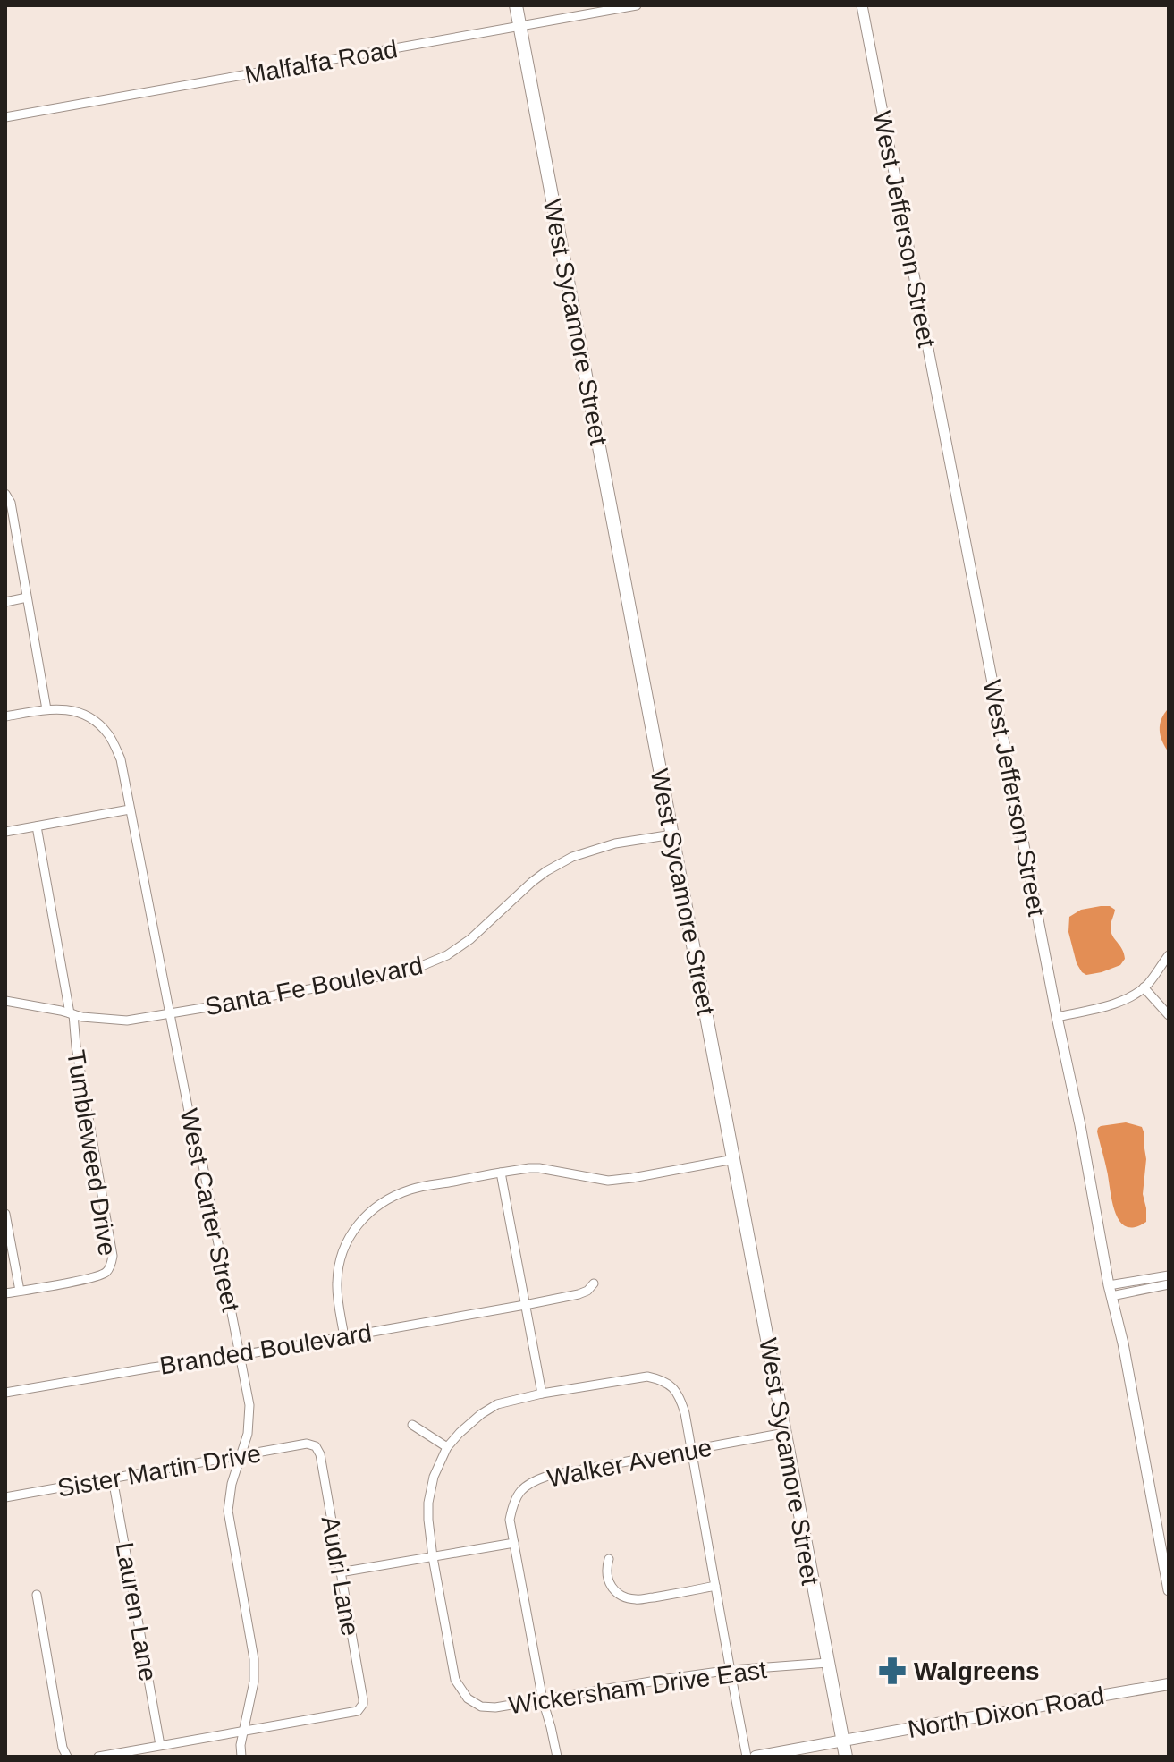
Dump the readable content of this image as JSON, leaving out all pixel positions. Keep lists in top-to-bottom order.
{
  "streets": {
    "main road": ["West Sycamore Street", "North Dixon Road"],
    "street": [
      "Malfalfa Road",
      "West Jefferson Street",
      "Santa Fe Boulevard",
      "Tumbleweed Drive",
      "West Carter Street",
      "Branded Boulevard",
      "Walker Avenue",
      "Sister Martin Drive",
      "Audri Lane",
      "Lauren Lane",
      "Wickersham Drive East"
    ]
  },
  "crossings": [
    ["Malfalfa Road", "West Sycamore Street"],
    ["West Sycamore Street", "Santa Fe Boulevard"],
    ["West Sycamore Street", "Walker Avenue"],
    ["West Sycamore Street", "Wickersham Drive East"],
    ["West Sycamore Street", "North Dixon Road"],
    ["Santa Fe Boulevard", "Tumbleweed Drive"],
    ["Santa Fe Boulevard", "West Carter Street"],
    ["West Carter Street", "Branded Boulevard"],
    ["West Carter Street", "Sister Martin Drive"],
    ["West Carter Street", "Audri Lane"],
    ["Walker Avenue", "Wickersham Drive East"],
    ["Sister Martin Drive", "Audri Lane"],
    ["Sister Martin Drive", "Lauren Lane"]
  ],
  "places": {
    "pharmacy": ["Walgreens"]
  }
}
